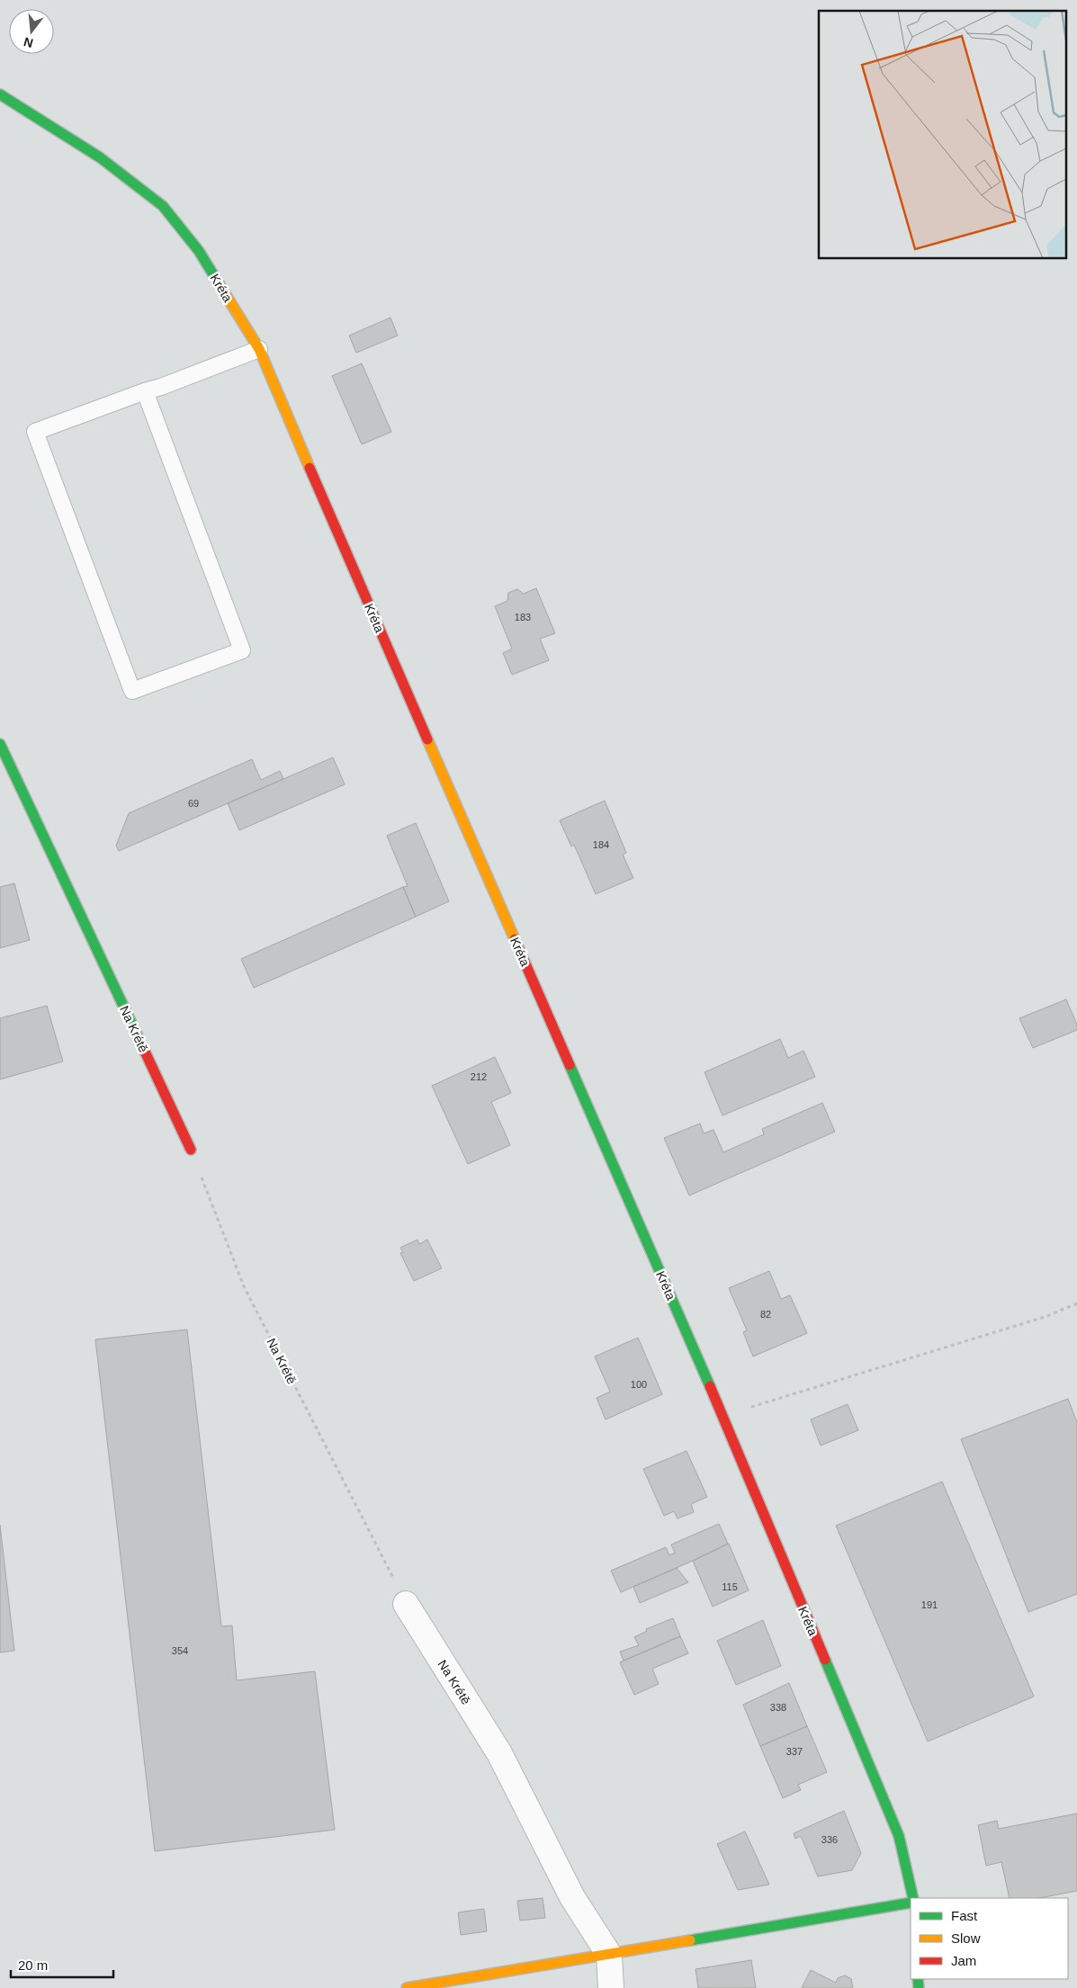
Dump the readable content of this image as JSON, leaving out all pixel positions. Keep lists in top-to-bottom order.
{
  "streets": {
    "street": ["Kréta", "Na Krétě"]
  },
  "house_numbers": [
    "183",
    "69",
    "184",
    "212",
    "82",
    "100",
    "115",
    "191",
    "354",
    "338",
    "337",
    "336"
  ],
  "legend": ["Fast", "Slow", "Jam"],
  "scale_bar": "20 m",
  "north": "bottom"
}
